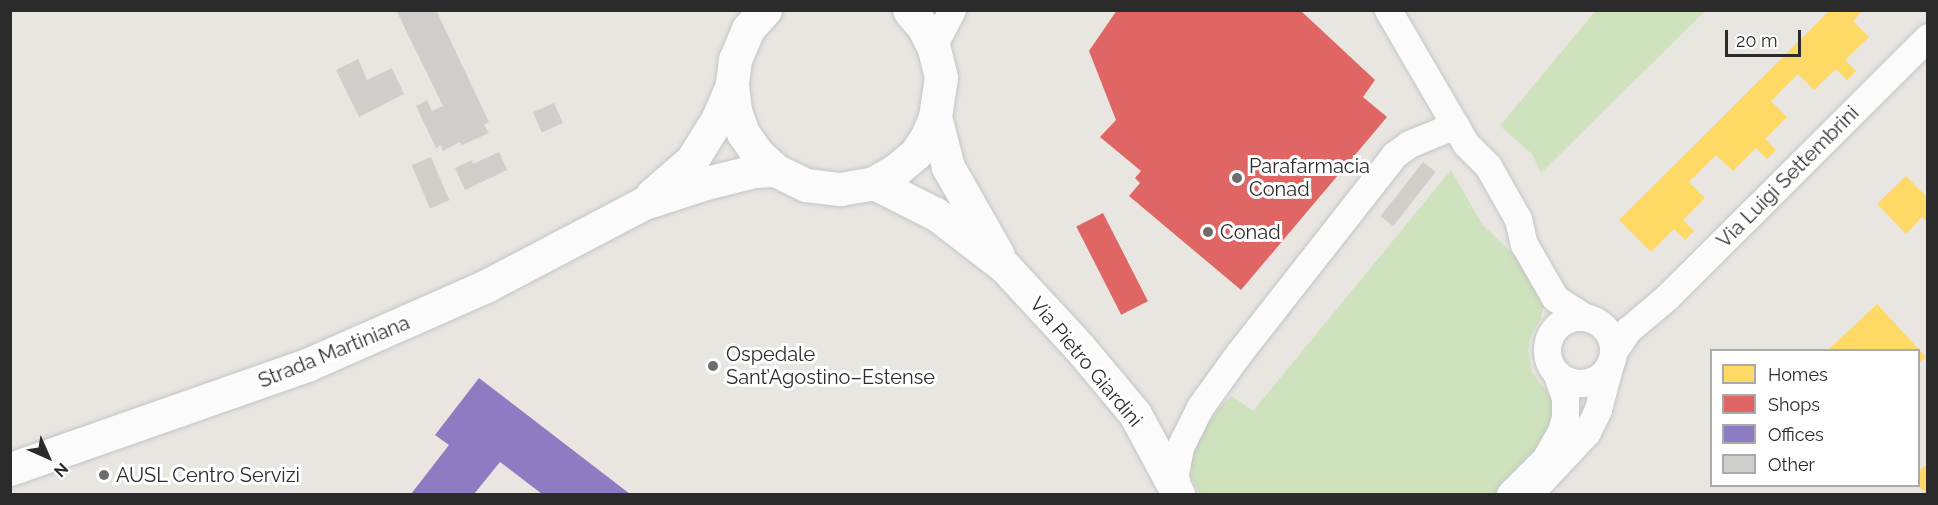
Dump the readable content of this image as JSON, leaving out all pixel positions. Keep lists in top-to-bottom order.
{
  "streets": {
    "main road": ["Strada Martiniana", "Via Pietro Giardini"],
    "street": ["Via Luigi Settembrini"]
  },
  "crossings": [
    ["Strada Martiniana", "Via Pietro Giardini"]
  ],
  "places": [
    "Parafarmacia Conad",
    "Conad",
    "Ospedale Sant’Agostino–Estense",
    "AUSL Centro Servizi"
  ],
  "legend": [
    "Homes",
    "Shops",
    "Offices",
    "Other"
  ],
  "scale_bar": "20 m",
  "north": "bottom right"
}
